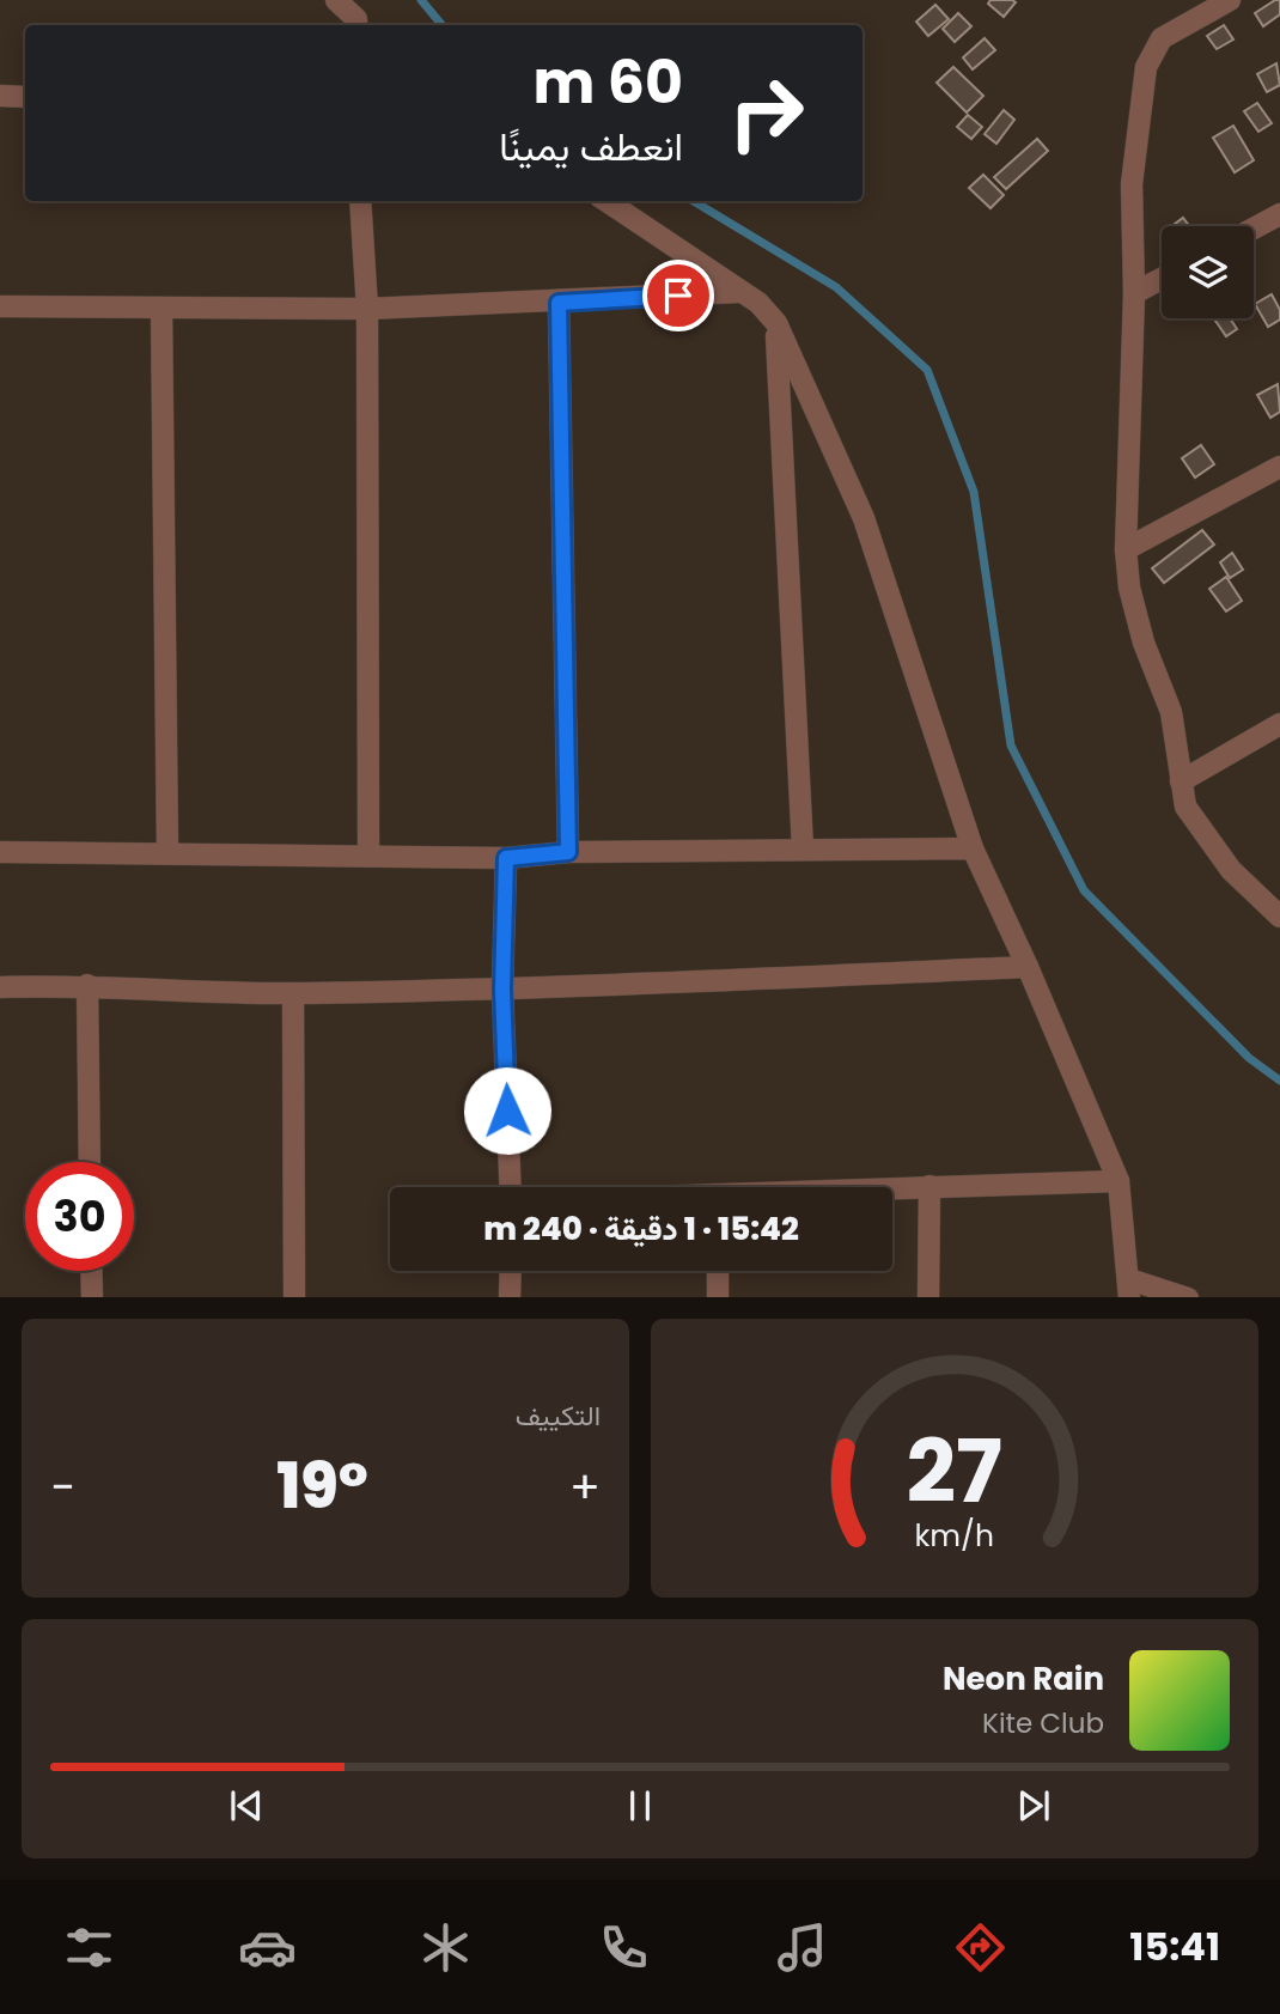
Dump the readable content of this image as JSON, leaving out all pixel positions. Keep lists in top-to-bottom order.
{
  "page": {
    "turn": ["60 m", "انعطف يمينًا"],
    "limit": "30",
    "trip": "15:42 · 1 دقيقة · 240 m",
    "tile": "التكييف",
    "heat": ["−", "19°", "+"],
    "song": ["Neon Rain", "Kite Club"],
    "tabs": "15:41",
    "gauge": ["27", "km/h"]
  }
}
